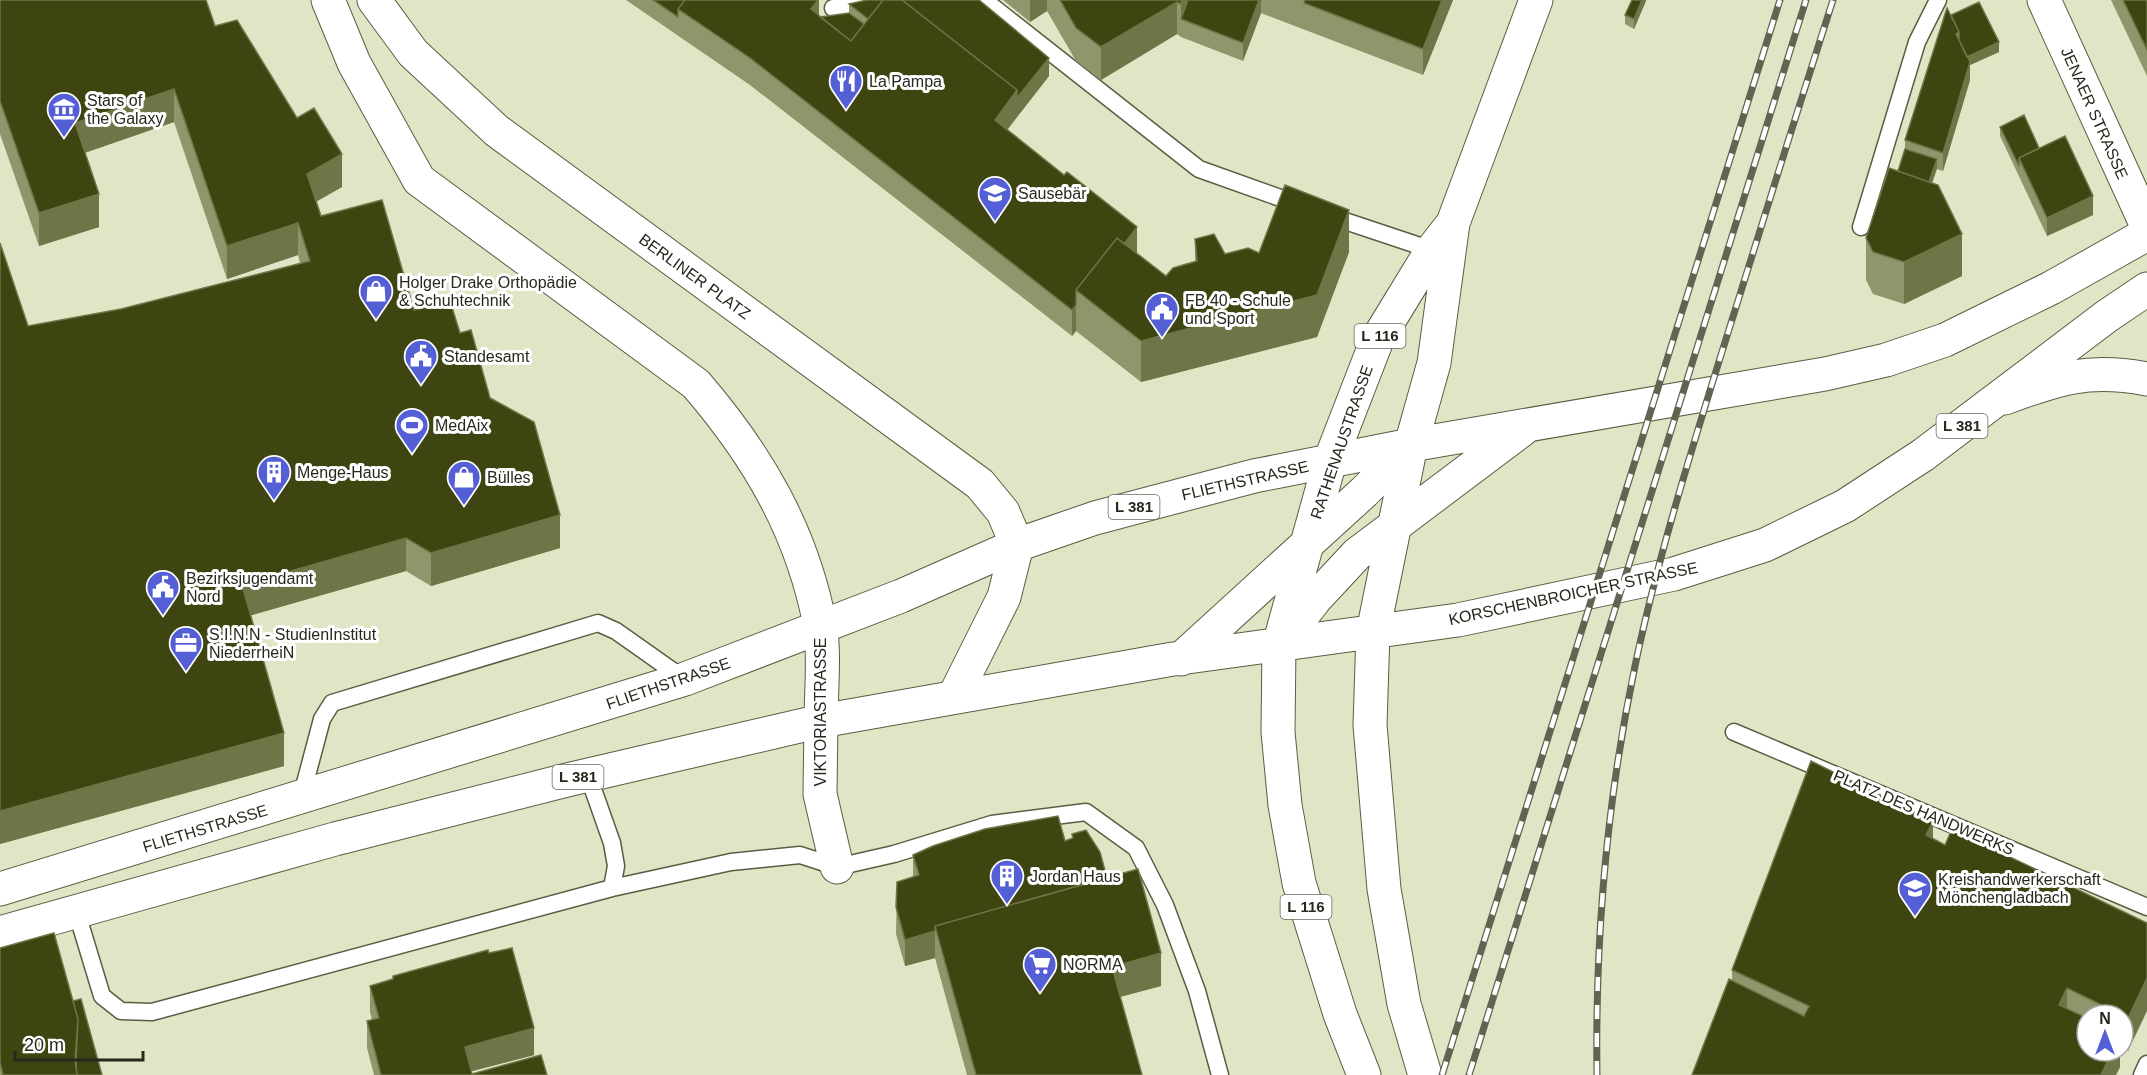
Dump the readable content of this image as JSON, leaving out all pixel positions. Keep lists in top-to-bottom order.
{
  "streets": {
    "main road": [
      "JENAER STRASSE",
      "BERLINER PLATZ",
      "L 116",
      "L 381",
      "RATHENAUSTRASSE",
      "FLIETHSTRASSE",
      "KORSCHENBROICHER STRASSE",
      "VIKTORIASTRASSE"
    ],
    "lane": ["PLATZ DES HANDWERKS"]
  },
  "crossings": [
    ["BERLINER PLATZ", "FLIETHSTRASSE"],
    ["L 116", "L 381"],
    ["L 116", "RATHENAUSTRASSE"],
    ["L 116", "KORSCHENBROICHER STRASSE"],
    ["L 381", "RATHENAUSTRASSE"],
    ["L 381", "FLIETHSTRASSE"],
    ["L 381", "KORSCHENBROICHER STRASSE"],
    ["L 381", "VIKTORIASTRASSE"],
    ["RATHENAUSTRASSE", "FLIETHSTRASSE"],
    ["RATHENAUSTRASSE", "KORSCHENBROICHER STRASSE"],
    ["FLIETHSTRASSE", "VIKTORIASTRASSE"]
  ],
  "places": {
    "restaurant": ["La Pampa"],
    "museum": ["Stars of the Galaxy"],
    "school or university": ["Sausebär", "Kreishandwerkerschaft Mönchengladbach"],
    "shop": ["Holger Drake Orthopädie & Schuhtechnik", "Bülles"],
    "public building": ["FB 40 - Schule und Sport", "Standesamt", "Bezirksjugendamt Nord"],
    "sports": ["MedAix"],
    "building": ["Menge-Haus", "Jordan Haus"],
    "office": ["S.I.N.N - StudienInstitut NiederrheiN"],
    "supermarket": ["NORMA"]
  },
  "scale_bar": "20 m",
  "north": "top"
}
